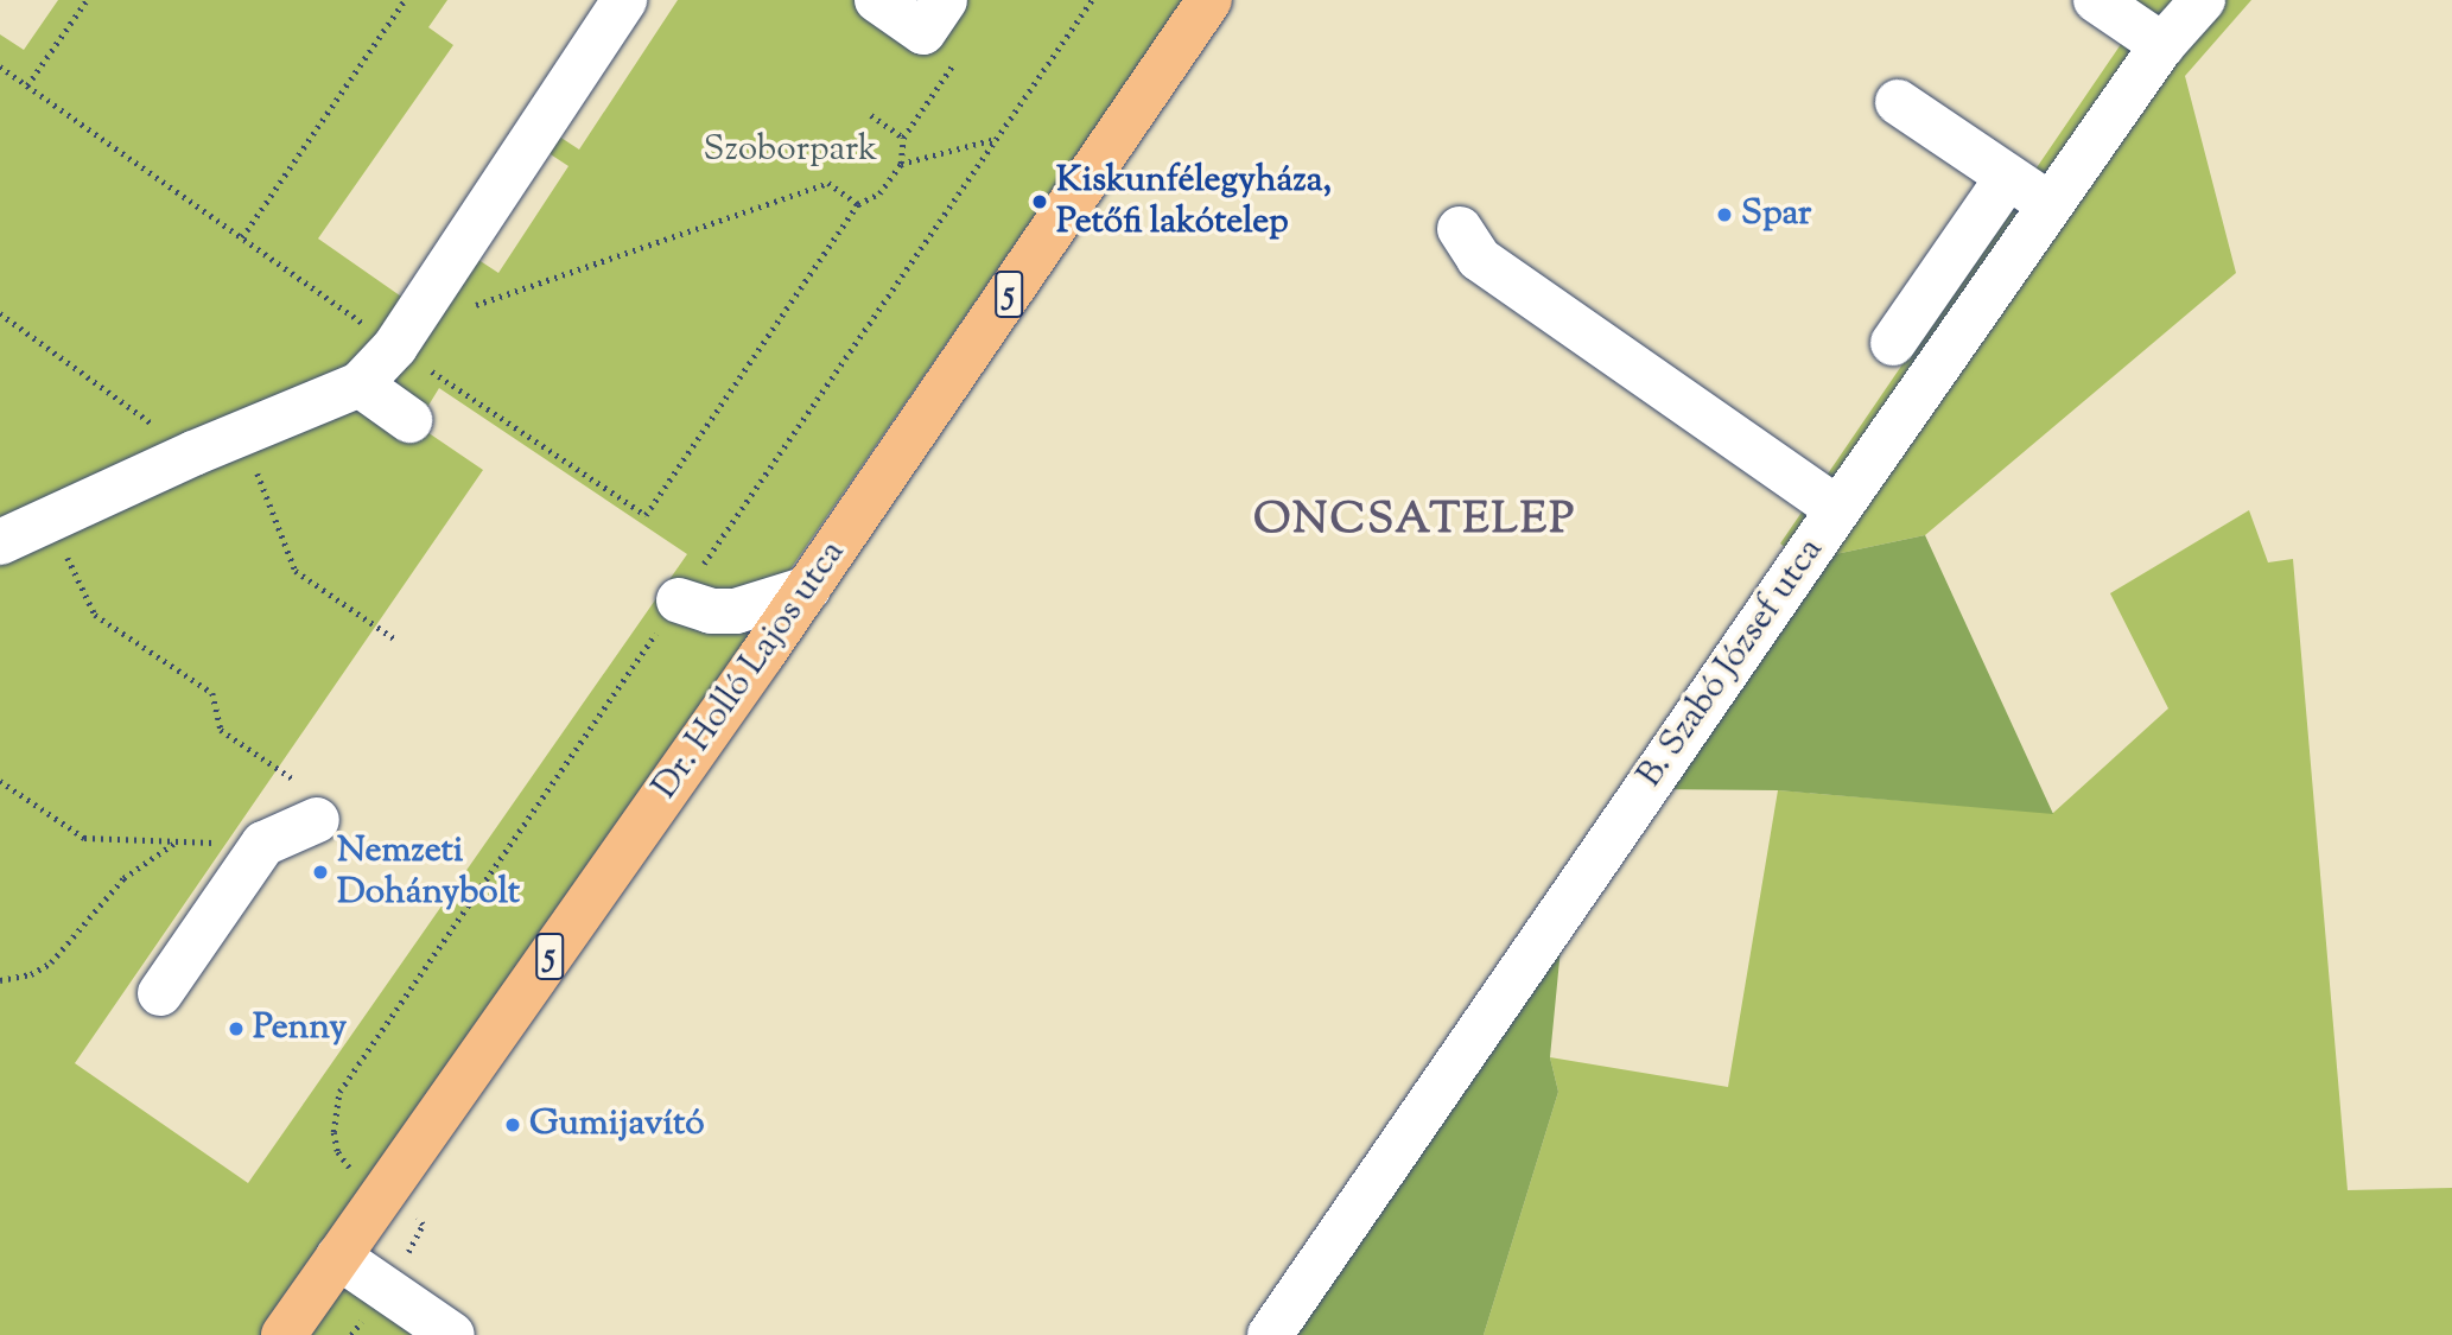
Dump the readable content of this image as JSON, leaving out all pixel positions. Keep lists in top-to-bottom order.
{
  "streets": {
    "main road": ["5", "Dr. Holló Lajos utca"],
    "street": ["B. Szabó József utca"]
  },
  "districts": ["ONCSATELEP"],
  "parks": ["Szoborpark"],
  "places": [
    "Kiskunfélegyháza, Petőfi lakótelep",
    "Spar",
    "Nemzeti Dohánybolt",
    "Penny",
    "Gumijavító"
  ]
}
